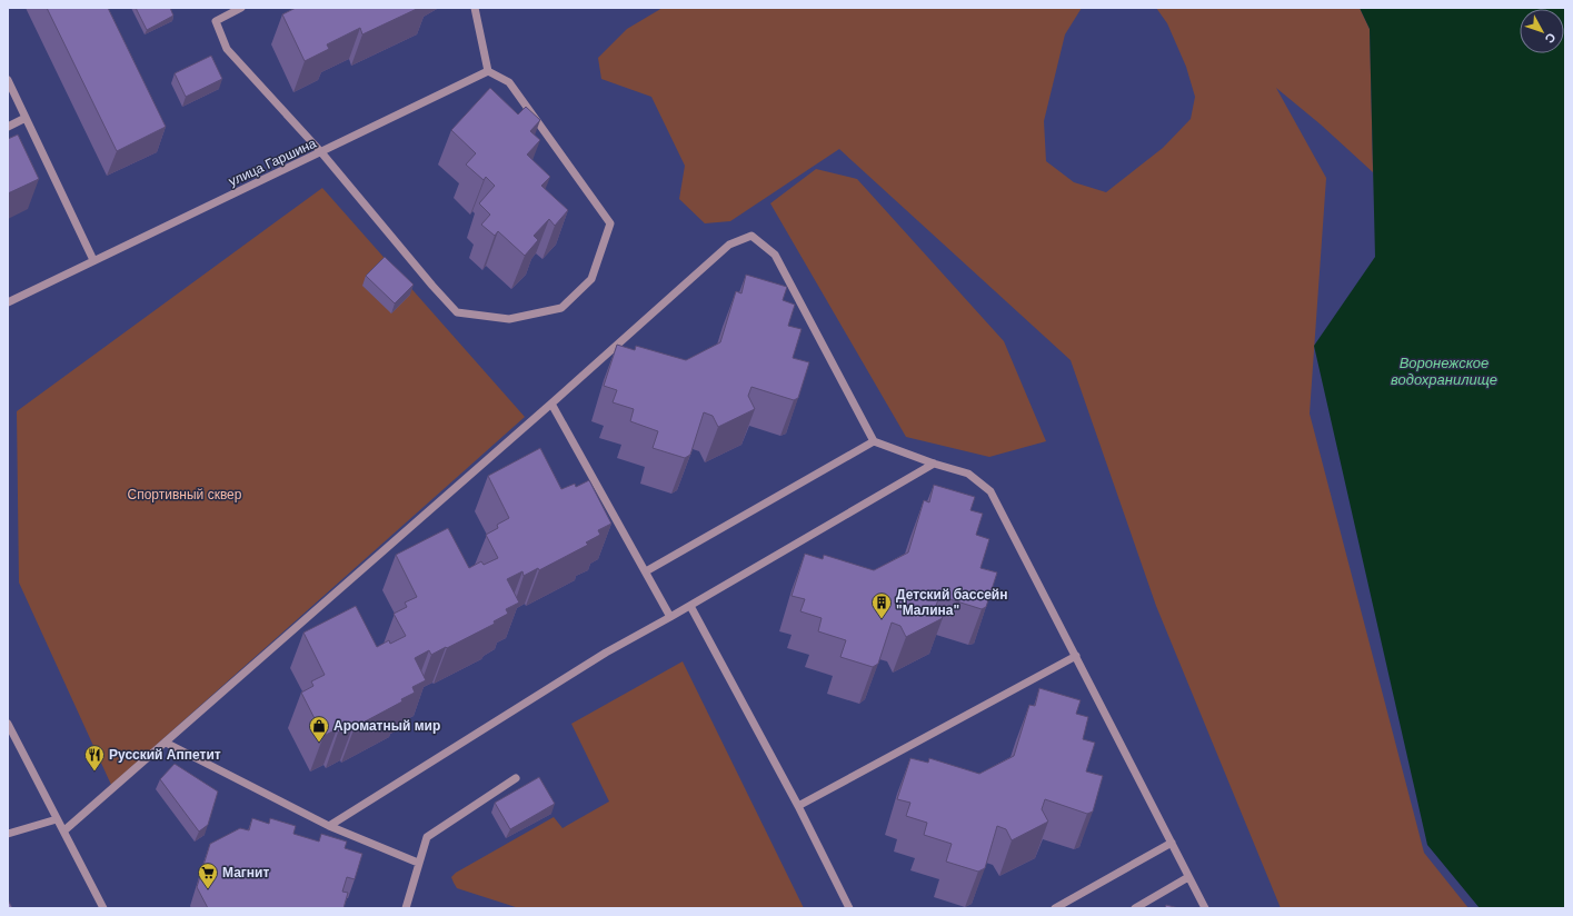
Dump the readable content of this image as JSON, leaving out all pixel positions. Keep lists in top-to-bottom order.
{
  "streets": {
    "street": ["улица Гаршина"]
  },
  "water": ["Воронежское водохранилище"],
  "parks": ["Спортивный сквер"],
  "places": {
    "building": ["Детский бассейн \"Малина\""],
    "shop": ["Ароматный мир"],
    "restaurant": ["Русский Аппетит"],
    "supermarket": ["Магнит"]
  },
  "north": "bottom right"
}
